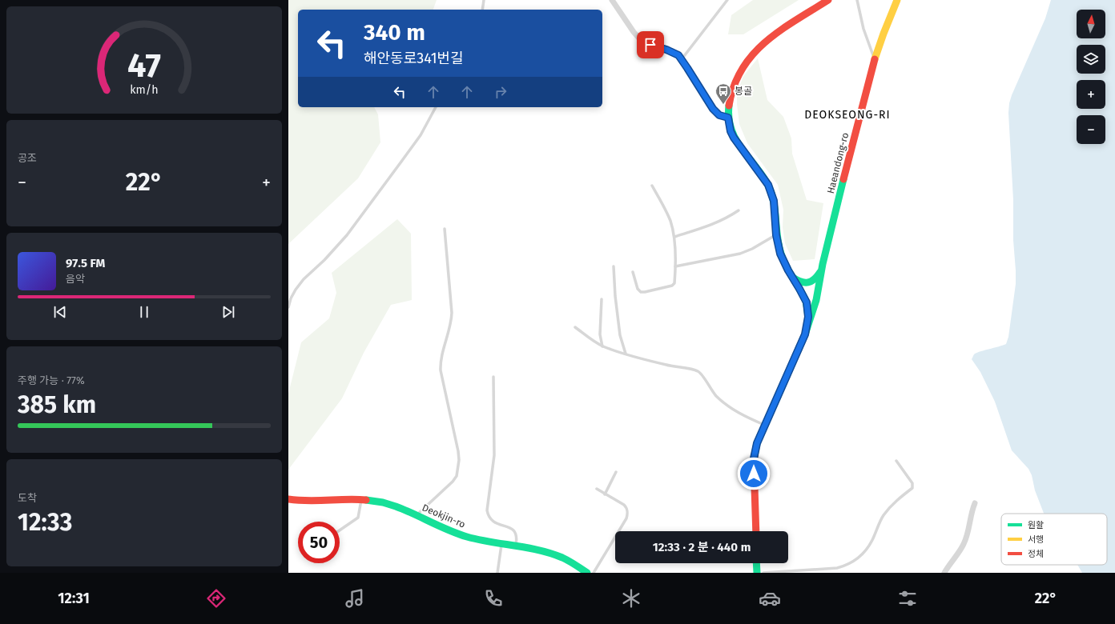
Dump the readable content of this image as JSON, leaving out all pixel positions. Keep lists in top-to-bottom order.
{
  "streets": {
    "street": ["Haeandong-ro", "Deokjin-ro"]
  },
  "districts": ["DEOKSEONG-RI"],
  "places": {
    "bus stop": ["봉골"]
  },
  "legend": ["원활", "서행", "정체"],
  "north": "top",
  "page": {
    "map_buttons": ["+", "−"],
    "turn": ["340 m", "해안동로341번길"],
    "tile": [
      "공조",
      ["주행 가능 · 77%", "385 km"],
      ["도착", "12:33"]
    ],
    "heat": ["−", "22°", "+"],
    "song": ["97.5 FM", "음악"],
    "limit": "50",
    "trip": "12:33 · 2 분 · 440 m",
    "tabs": ["12:31", "22°"],
    "gauge": ["47", "km/h"]
  }
}
